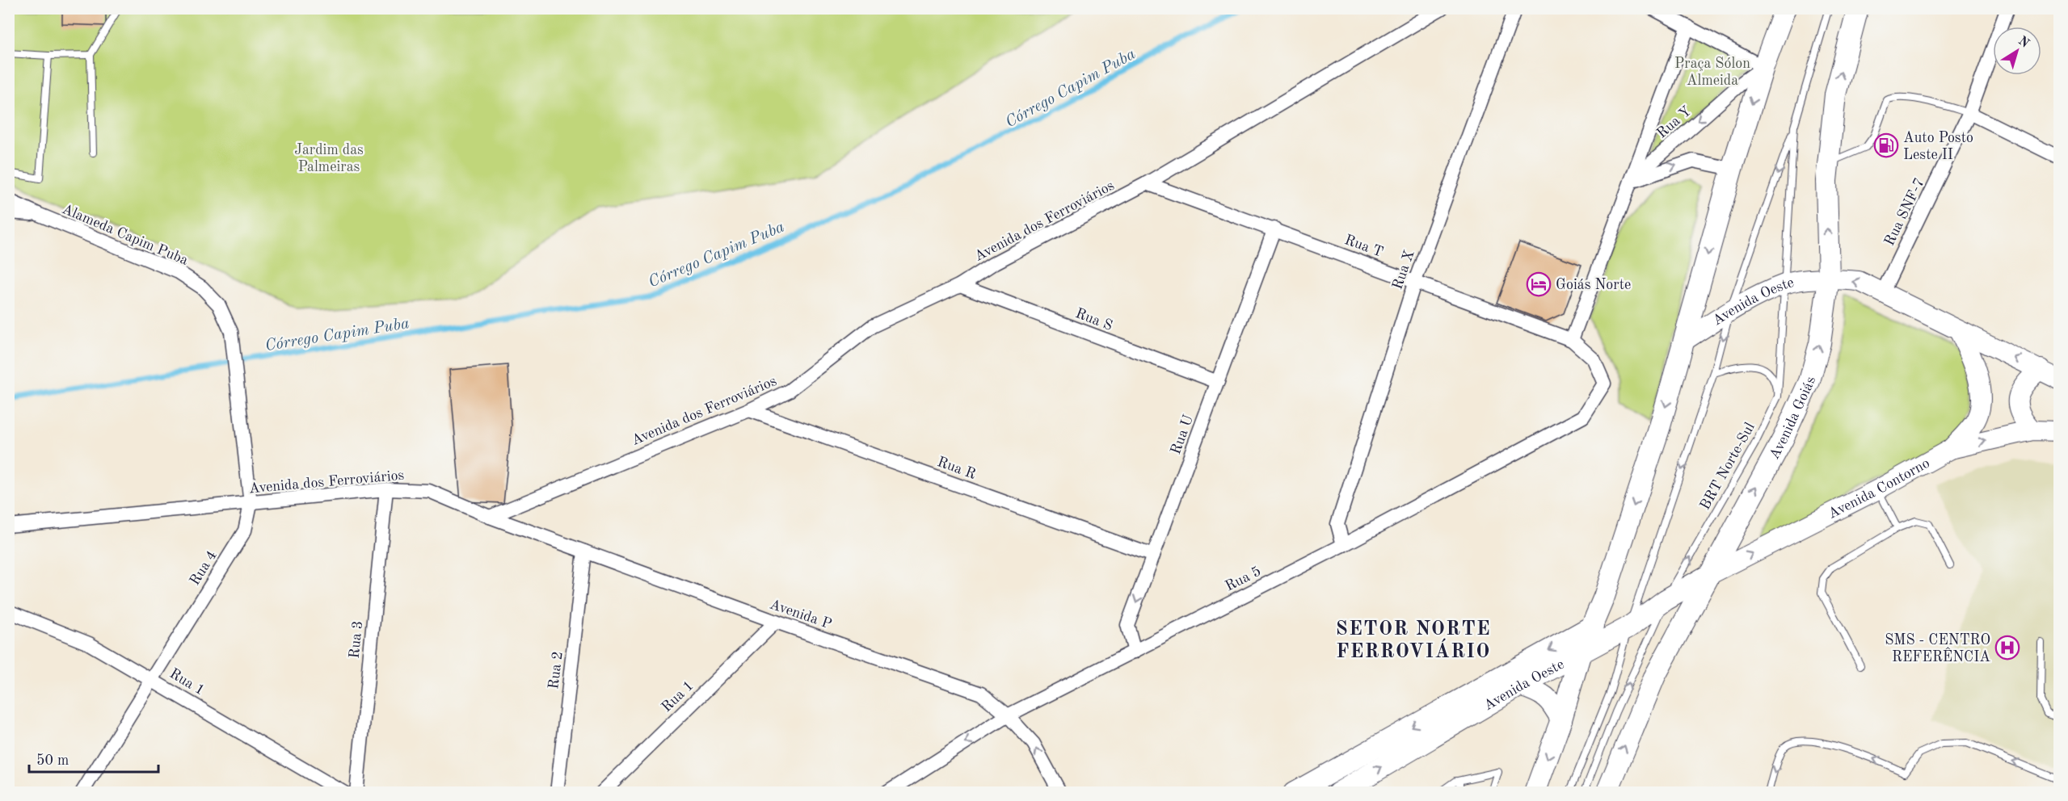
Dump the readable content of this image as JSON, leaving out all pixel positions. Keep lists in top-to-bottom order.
{
  "streets": {
    "main road": ["Avenida Oeste", "Avenida Goiás", "Avenida Contorno"],
    "street": [
      "Rua Y",
      "Rua SNF-7",
      "Avenida dos Ferroviários",
      "Alameda Capim Puba",
      "Rua T",
      "Rua X",
      "Rua S",
      "Rua U",
      "Rua R",
      "Rua 4",
      "Rua 5",
      "Avenida P",
      "Rua 3",
      "Rua 2",
      "Rua 1"
    ],
    "lane": ["BRT Norte-Sul"]
  },
  "crossings": [
    ["Rua Y", "Rua T"],
    ["Avenida dos Ferroviários", "Rua T"],
    ["Avenida dos Ferroviários", "Rua S"],
    ["Avenida dos Ferroviários", "Rua R"],
    ["Avenida dos Ferroviários", "Rua 4"],
    ["Avenida dos Ferroviários", "Avenida P"],
    ["Avenida dos Ferroviários", "Rua 3"],
    ["Alameda Capim Puba", "Rua 4"],
    ["Rua T", "Rua X"],
    ["Rua T", "Rua U"],
    ["Rua T", "Rua 5"],
    ["Rua X", "Rua 5"],
    ["Avenida Oeste", "Avenida Goiás"],
    ["Avenida Oeste", "BRT Norte-Sul"],
    ["Avenida Oeste", "Avenida Contorno"],
    ["Rua S", "Rua U"],
    ["Avenida Goiás", "Avenida Contorno"],
    ["Rua U", "Rua R"],
    ["Rua U", "Rua 5"],
    ["Rua 4", "Rua 1"],
    ["Rua 5", "Avenida P"],
    ["Avenida P", "Rua 2"],
    ["Avenida P", "Rua 1"]
  ],
  "one_way": ["Avenida Contorno"],
  "districts": ["SETOR NORTE FERROVIÁRIO"],
  "water": ["Córrego Capim Puba"],
  "parks": ["Praça Sólon Almeida", "Jardim das Palmeiras"],
  "places": {
    "fuel station": ["Auto Posto Leste II"],
    "hotel": ["Goiás Norte"],
    "hospital": ["SMS - CENTRO REFERÊNCIA"]
  },
  "scale_bar": "50 m",
  "north": "top right"
}
